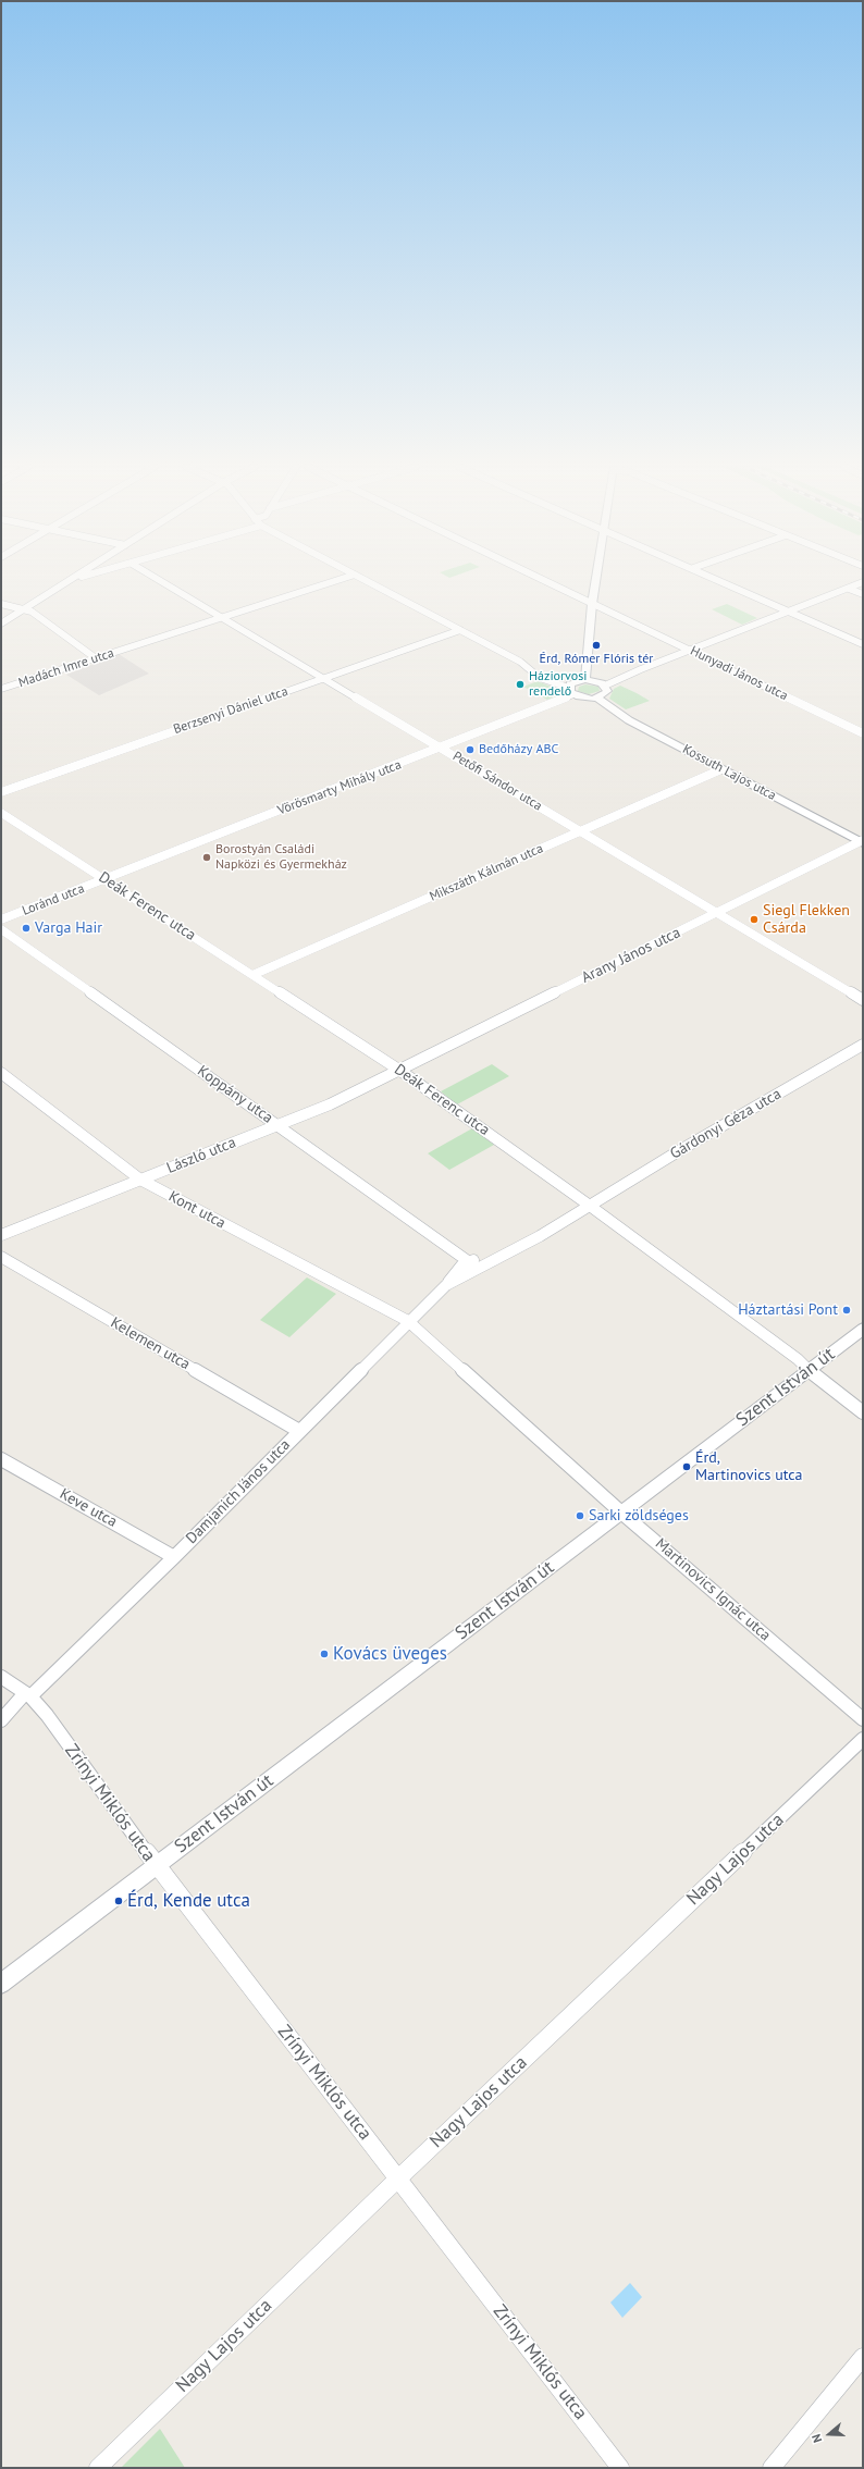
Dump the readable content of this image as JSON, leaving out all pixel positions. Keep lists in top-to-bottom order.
{
  "streets": {
    "street": [
      "Madách Imre utca",
      "Hunyadi János utca",
      "Berzsenyi Dániel utca",
      "Kossuth Lajos utca",
      "Petőfi Sándor utca",
      "Vörösmarty Mihály utca",
      "Mikszáth Kálmán utca",
      "Loránd utca",
      "Deák Ferenc utca",
      "Arany János utca",
      "Koppány utca",
      "Gárdonyi Géza utca",
      "László utca",
      "Kont utca",
      "Kelemen utca",
      "Szent István út",
      "Damjanich János utca",
      "Keve utca",
      "Martinovics Ignác utca",
      "Zrínyi Miklós utca",
      "Nagy Lajos utca"
    ]
  },
  "crossings": [
    ["Madách Imre utca", "Petőfi Sándor utca"],
    ["Berzsenyi Dániel utca", "Petőfi Sándor utca"],
    ["Kossuth Lajos utca", "Mikszáth Kálmán utca"],
    ["Kossuth Lajos utca", "Arany János utca"],
    ["Petőfi Sándor utca", "Vörösmarty Mihály utca"],
    ["Petőfi Sándor utca", "Mikszáth Kálmán utca"],
    ["Petőfi Sándor utca", "Arany János utca"],
    ["Vörösmarty Mihály utca", "Loránd utca"],
    ["Vörösmarty Mihály utca", "Deák Ferenc utca"],
    ["Mikszáth Kálmán utca", "Deák Ferenc utca"],
    ["Loránd utca", "Deák Ferenc utca"],
    ["Deák Ferenc utca", "Arany János utca"],
    ["Deák Ferenc utca", "Gárdonyi Géza utca"],
    ["Deák Ferenc utca", "László utca"],
    ["Deák Ferenc utca", "Szent István út"],
    ["Deák Ferenc utca", "Damjanich János utca"],
    ["Arany János utca", "László utca"],
    ["Koppány utca", "László utca"],
    ["Koppány utca", "Damjanich János utca"],
    ["Gárdonyi Géza utca", "Damjanich János utca"],
    ["László utca", "Kont utca"],
    ["Kont utca", "Damjanich János utca"],
    ["Kont utca", "Martinovics Ignác utca"],
    ["Kelemen utca", "Damjanich János utca"],
    ["Szent István út", "Martinovics Ignác utca"],
    ["Szent István út", "Zrínyi Miklós utca"],
    ["Damjanich János utca", "Keve utca"],
    ["Damjanich János utca", "Martinovics Ignác utca"],
    ["Damjanich János utca", "Zrínyi Miklós utca"],
    ["Zrínyi Miklós utca", "Nagy Lajos utca"]
  ],
  "places": [
    "Érd, Rómer Flóris tér",
    "Háziorvosi rendelő",
    "Bedőházy ABC",
    "Borostyán Családi Napközi és Gyermekház",
    "Siegl Flekken Csárda",
    "Varga Hair",
    "Háztartási Pont",
    "Érd, Martinovics utca",
    "Sarki zöldséges",
    "Kovács üveges",
    "Érd, Kende utca"
  ],
  "north": "left"
}
